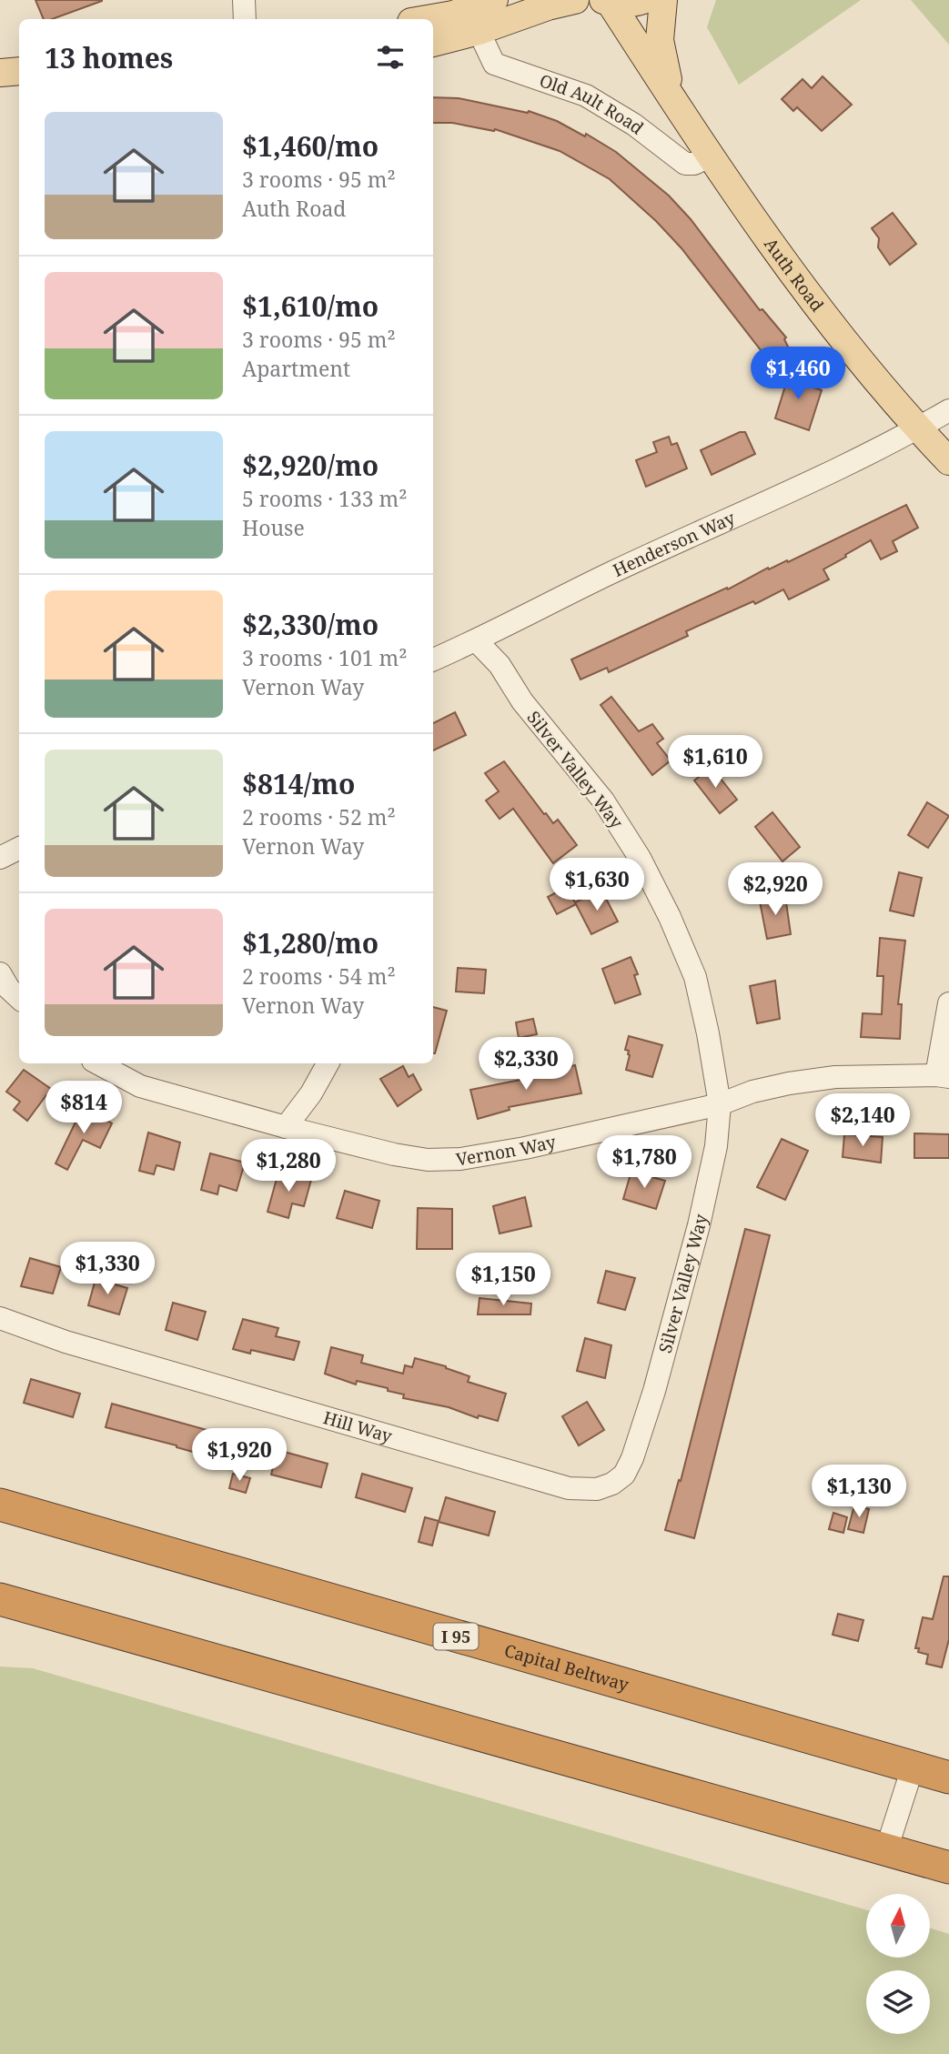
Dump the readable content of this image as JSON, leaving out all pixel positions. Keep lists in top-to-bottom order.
{
  "streets": {
    "highway": ["I 95", "Capital Beltway"],
    "main road": ["Auth Road"],
    "street": [
      "Old Ault Road",
      "Henderson Way",
      "Silver Valley Way",
      "Vernon Way",
      "Hill Way"
    ]
  },
  "crossings": [
    ["Old Ault Road", "Auth Road"],
    ["Auth Road", "Henderson Way"],
    ["Henderson Way", "Silver Valley Way"],
    ["Silver Valley Way", "Vernon Way"],
    ["Silver Valley Way", "Hill Way"]
  ],
  "north": "top",
  "page": {
    "heading": "13 homes",
    "list": [
      {
        "name": "$1,460/mo",
        "note": "3 rooms · 95 m² · Auth Road"
      },
      {
        "name": "$1,610/mo",
        "note": "3 rooms · 95 m² · Apartment"
      },
      {
        "name": "$2,920/mo",
        "note": "5 rooms · 133 m² · House"
      },
      {
        "name": "$2,330/mo",
        "note": "3 rooms · 101 m² · Vernon Way"
      },
      {
        "name": "$814/mo",
        "note": "2 rooms · 52 m² · Vernon Way"
      },
      {
        "name": "$1,280/mo",
        "note": "2 rooms · 54 m² · Vernon Way"
      }
    ],
    "price": [
      "$1,460",
      "$1,610",
      "$1,630",
      "$2,920",
      "$2,330",
      "$814",
      "$2,140",
      "$1,780",
      "$1,280",
      "$1,330",
      "$1,150",
      "$1,920",
      "$1,130"
    ]
  }
}
